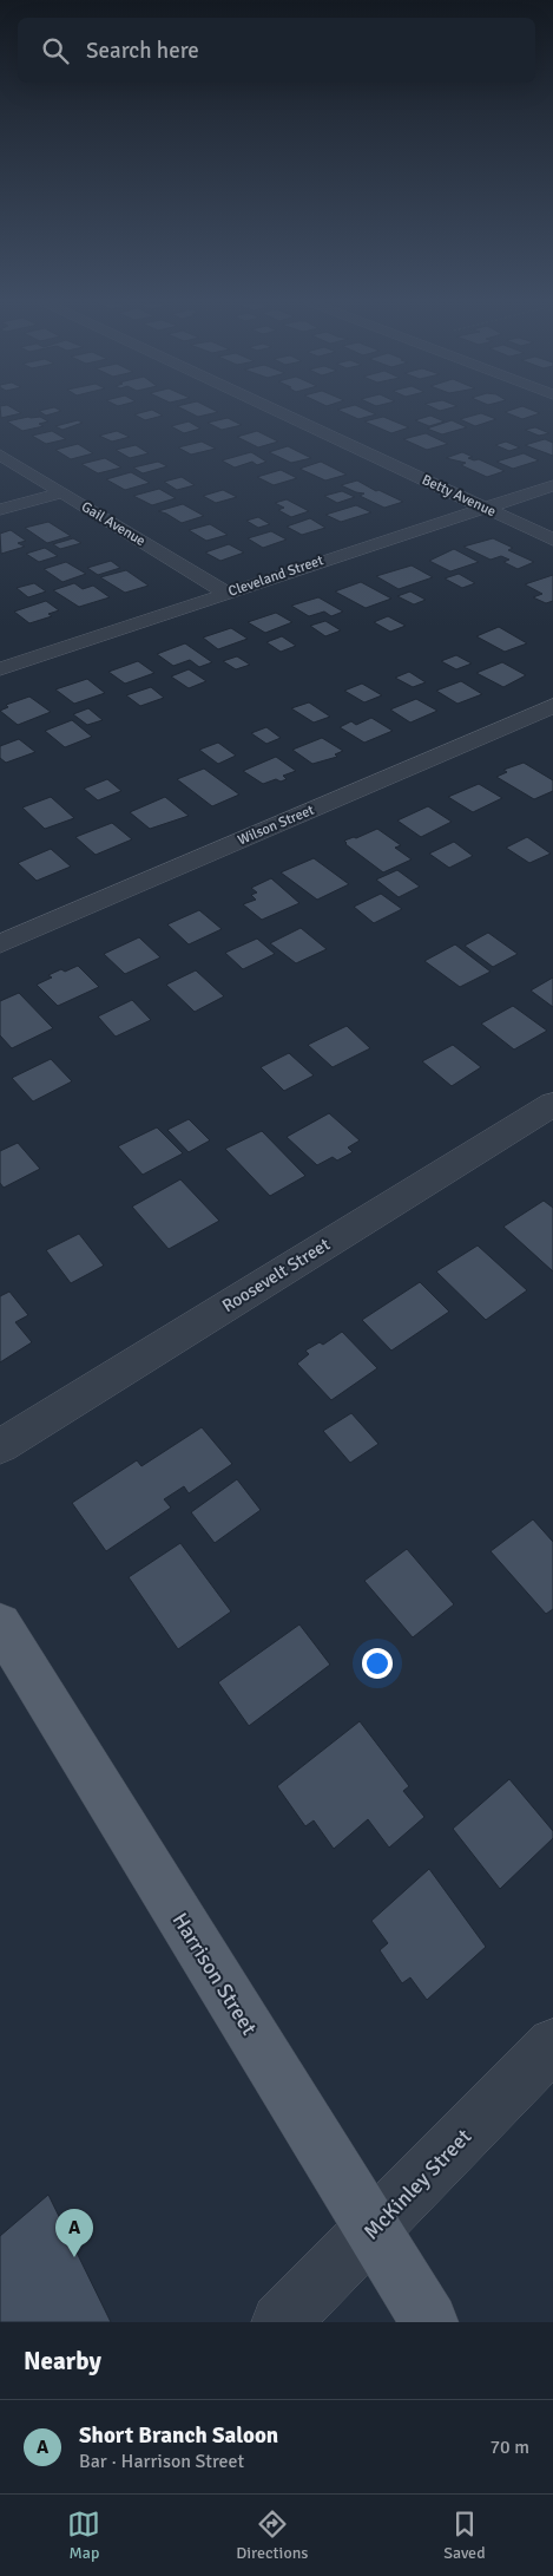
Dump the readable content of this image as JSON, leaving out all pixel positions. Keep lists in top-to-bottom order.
{
  "streets": {
    "main road": ["Harrison Street"],
    "street": [
      "Betty Avenue",
      "Gail Avenue",
      "Cleveland Street",
      "Wilson Street",
      "Roosevelt Street",
      "McKinley Street"
    ]
  },
  "crossings": [
    ["Betty Avenue", "Cleveland Street"],
    ["Gail Avenue", "Cleveland Street"],
    ["Harrison Street", "McKinley Street"]
  ],
  "page": {
    "search": "Search here",
    "pins": "A",
    "heading": "Nearby",
    "list": [
      {
        "mark": "A",
        "name": "Short Branch Saloon",
        "note": "Bar · Harrison Street",
        "value": "70 m"
      }
    ],
    "nav": ["Map", "Directions", "Saved"]
  }
}
